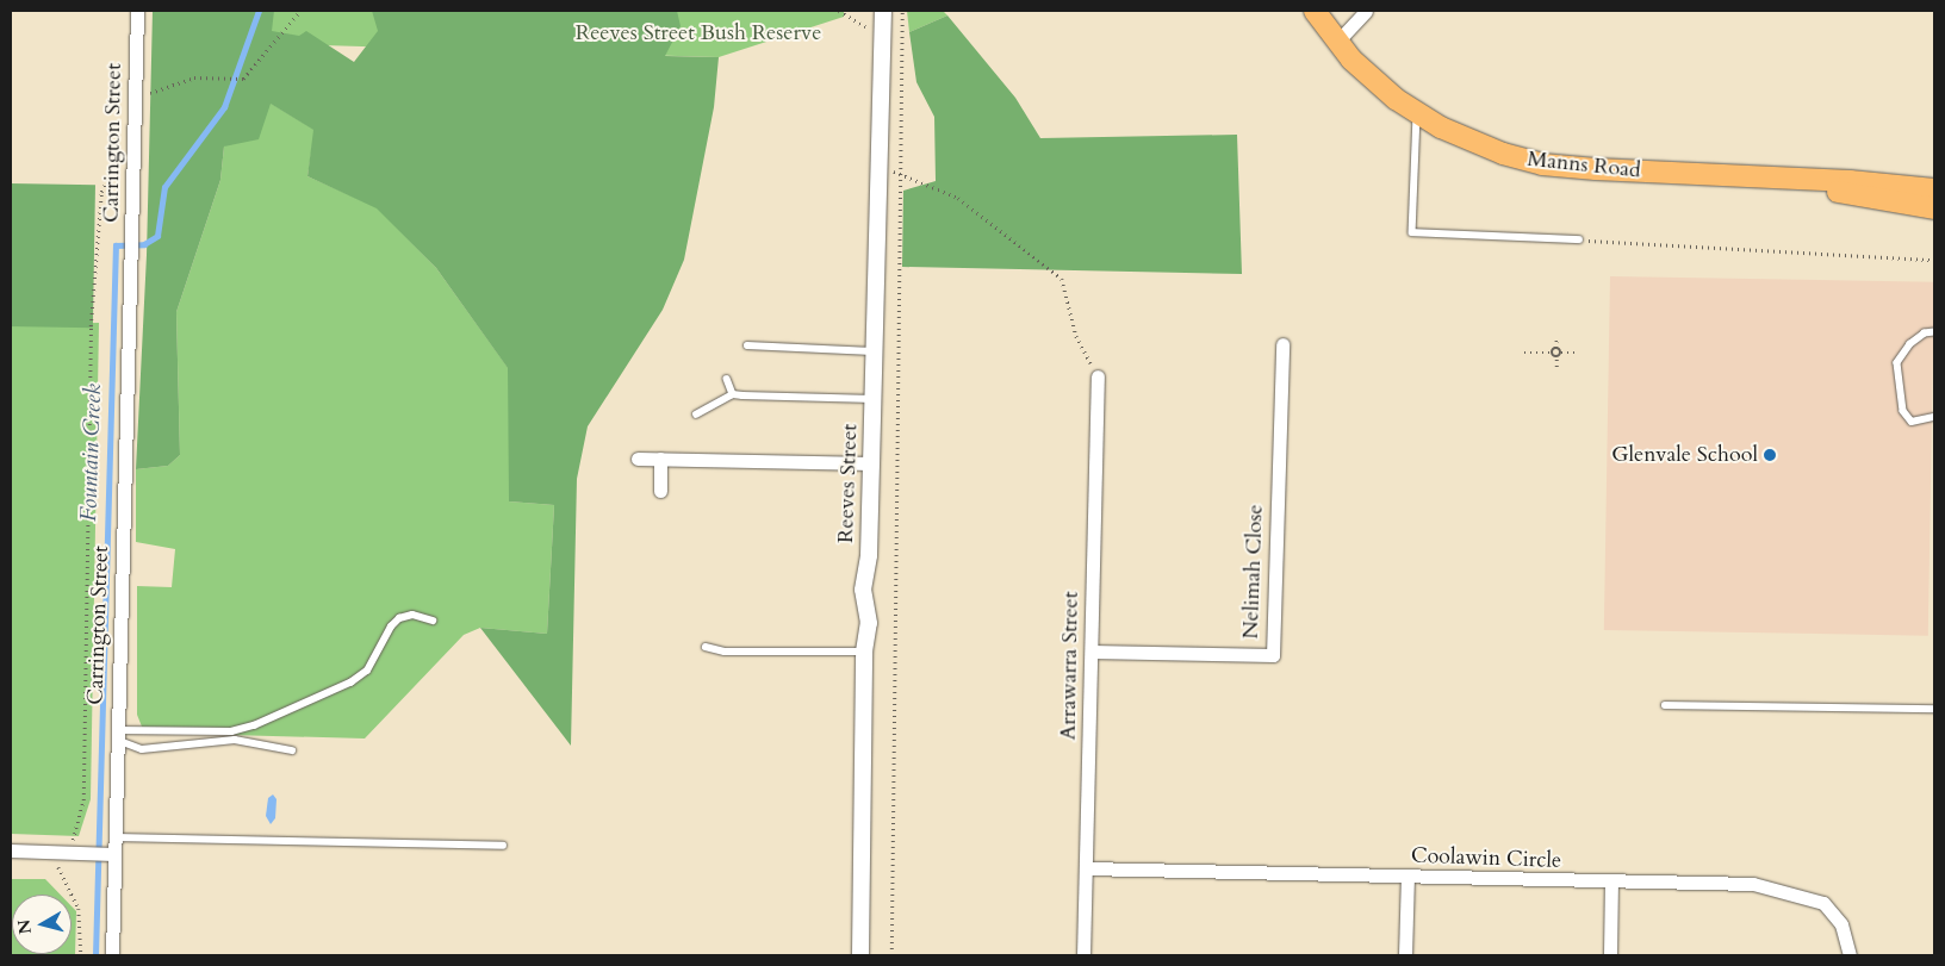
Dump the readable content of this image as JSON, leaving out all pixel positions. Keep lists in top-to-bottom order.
{
  "streets": {
    "main road": ["Manns Road"],
    "street": [
      "Carrington Street",
      "Reeves Street",
      "Nelimah Close",
      "Arrawarra Street",
      "Coolawin Circle"
    ]
  },
  "crossings": [
    ["Nelimah Close", "Arrawarra Street"],
    ["Arrawarra Street", "Coolawin Circle"]
  ],
  "water": ["Fountain Creek"],
  "parks": ["Reeves Street Bush Reserve"],
  "places": ["Glenvale School"],
  "north": "left"
}
